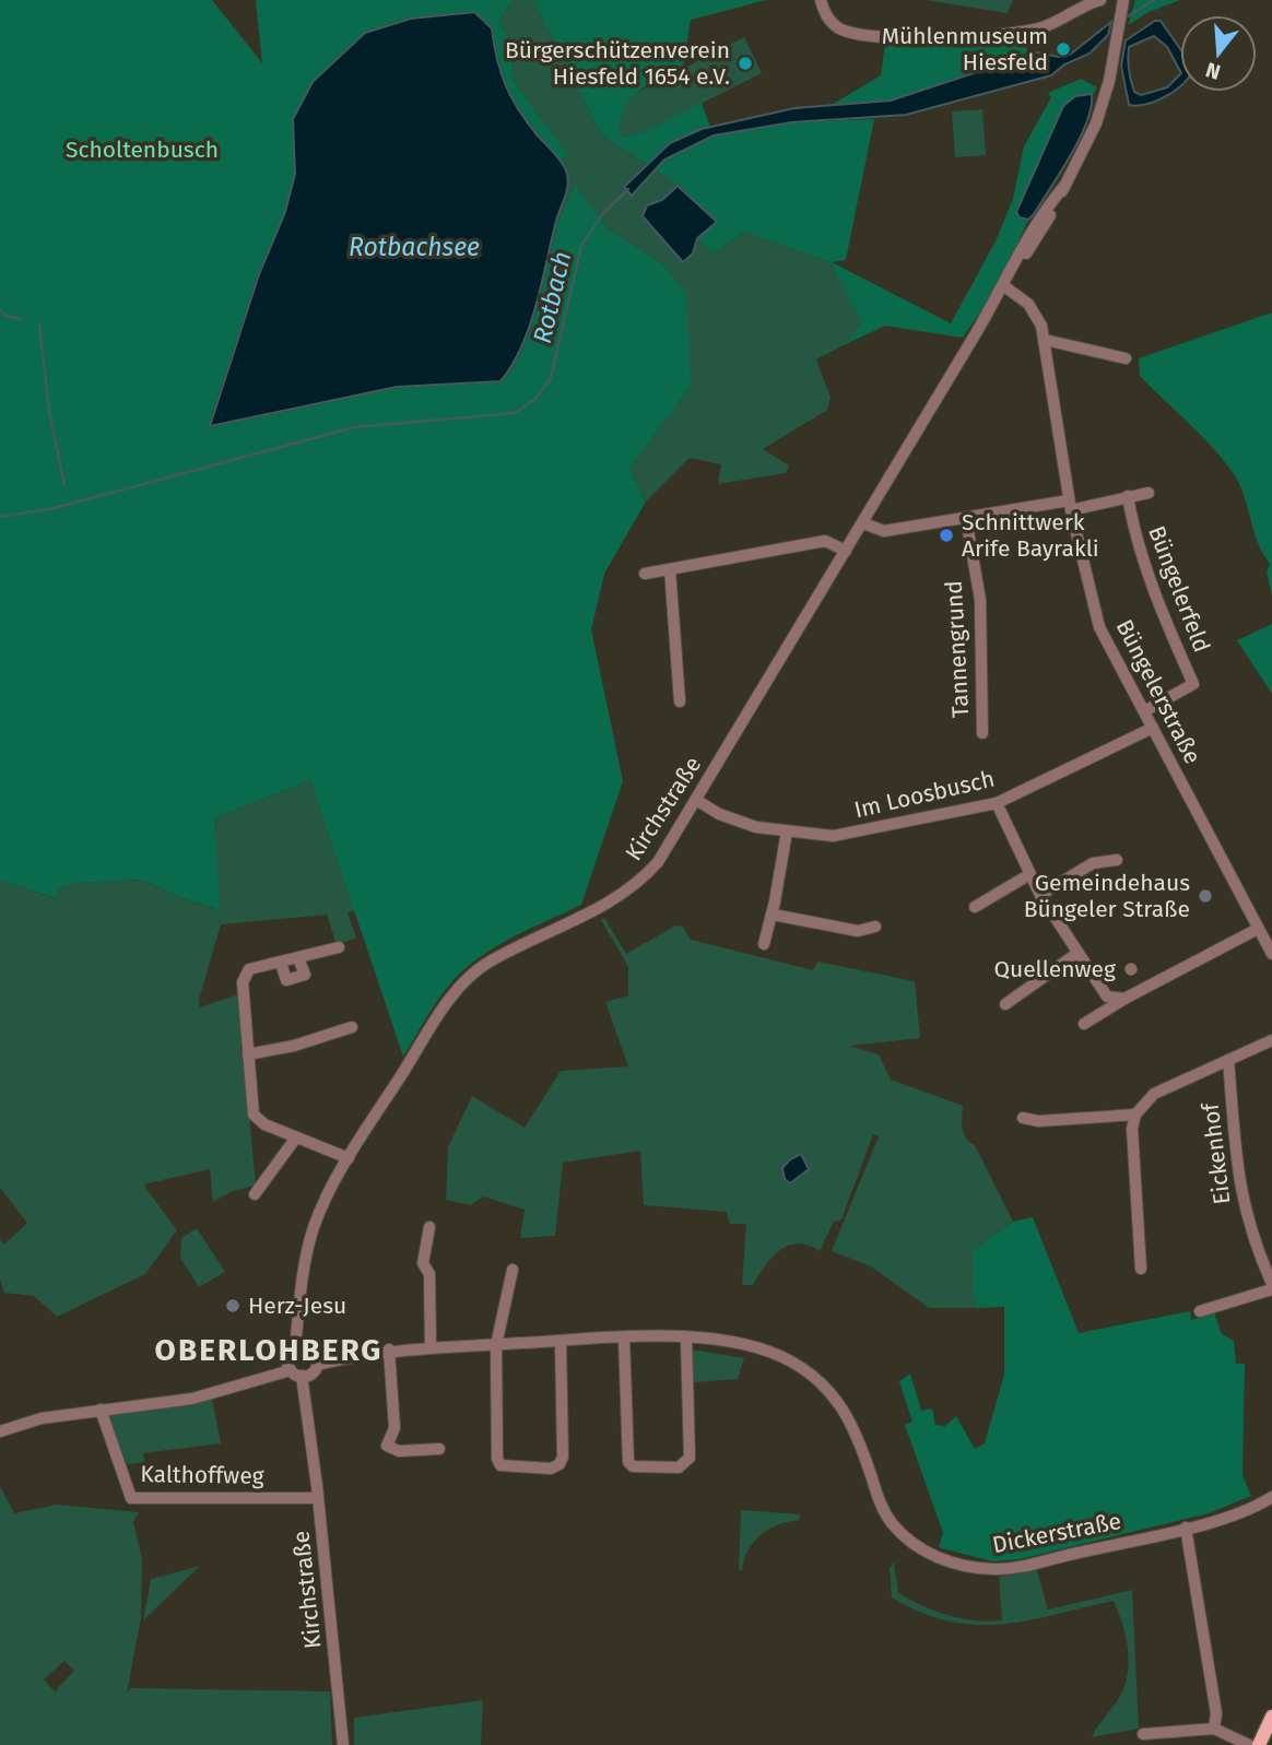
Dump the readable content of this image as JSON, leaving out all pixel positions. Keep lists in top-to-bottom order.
{
  "streets": {
    "street": [
      "Büngelerfeld",
      "Tannengrund",
      "Büngelerstraße",
      "Im Loosbusch",
      "Kirchstraße",
      "Eickenhof",
      "Kalthoffweg",
      "Dickerstraße"
    ]
  },
  "crossings": [
    ["Büngelerfeld", "Büngelerstraße"],
    ["Büngelerstraße", "Im Loosbusch"],
    ["Büngelerstraße", "Kirchstraße"],
    ["Im Loosbusch", "Kirchstraße"],
    ["Kirchstraße", "Kalthoffweg"],
    ["Kirchstraße", "Dickerstraße"],
    ["Kalthoffweg", "Dickerstraße"]
  ],
  "districts": ["OBERLOHBERG"],
  "water": ["Rotbachsee", "Rotbach"],
  "parks": ["Scholtenbusch"],
  "places": [
    "Mühlenmuseum Hiesfeld",
    "Bürgerschützenverein Hiesfeld 1654 e.V.",
    "Schnittwerk Arife Bayrakli",
    "Gemeindehaus Büngeler Straße",
    "Quellenweg",
    "Herz-Jesu"
  ],
  "north": "bottom"
}
